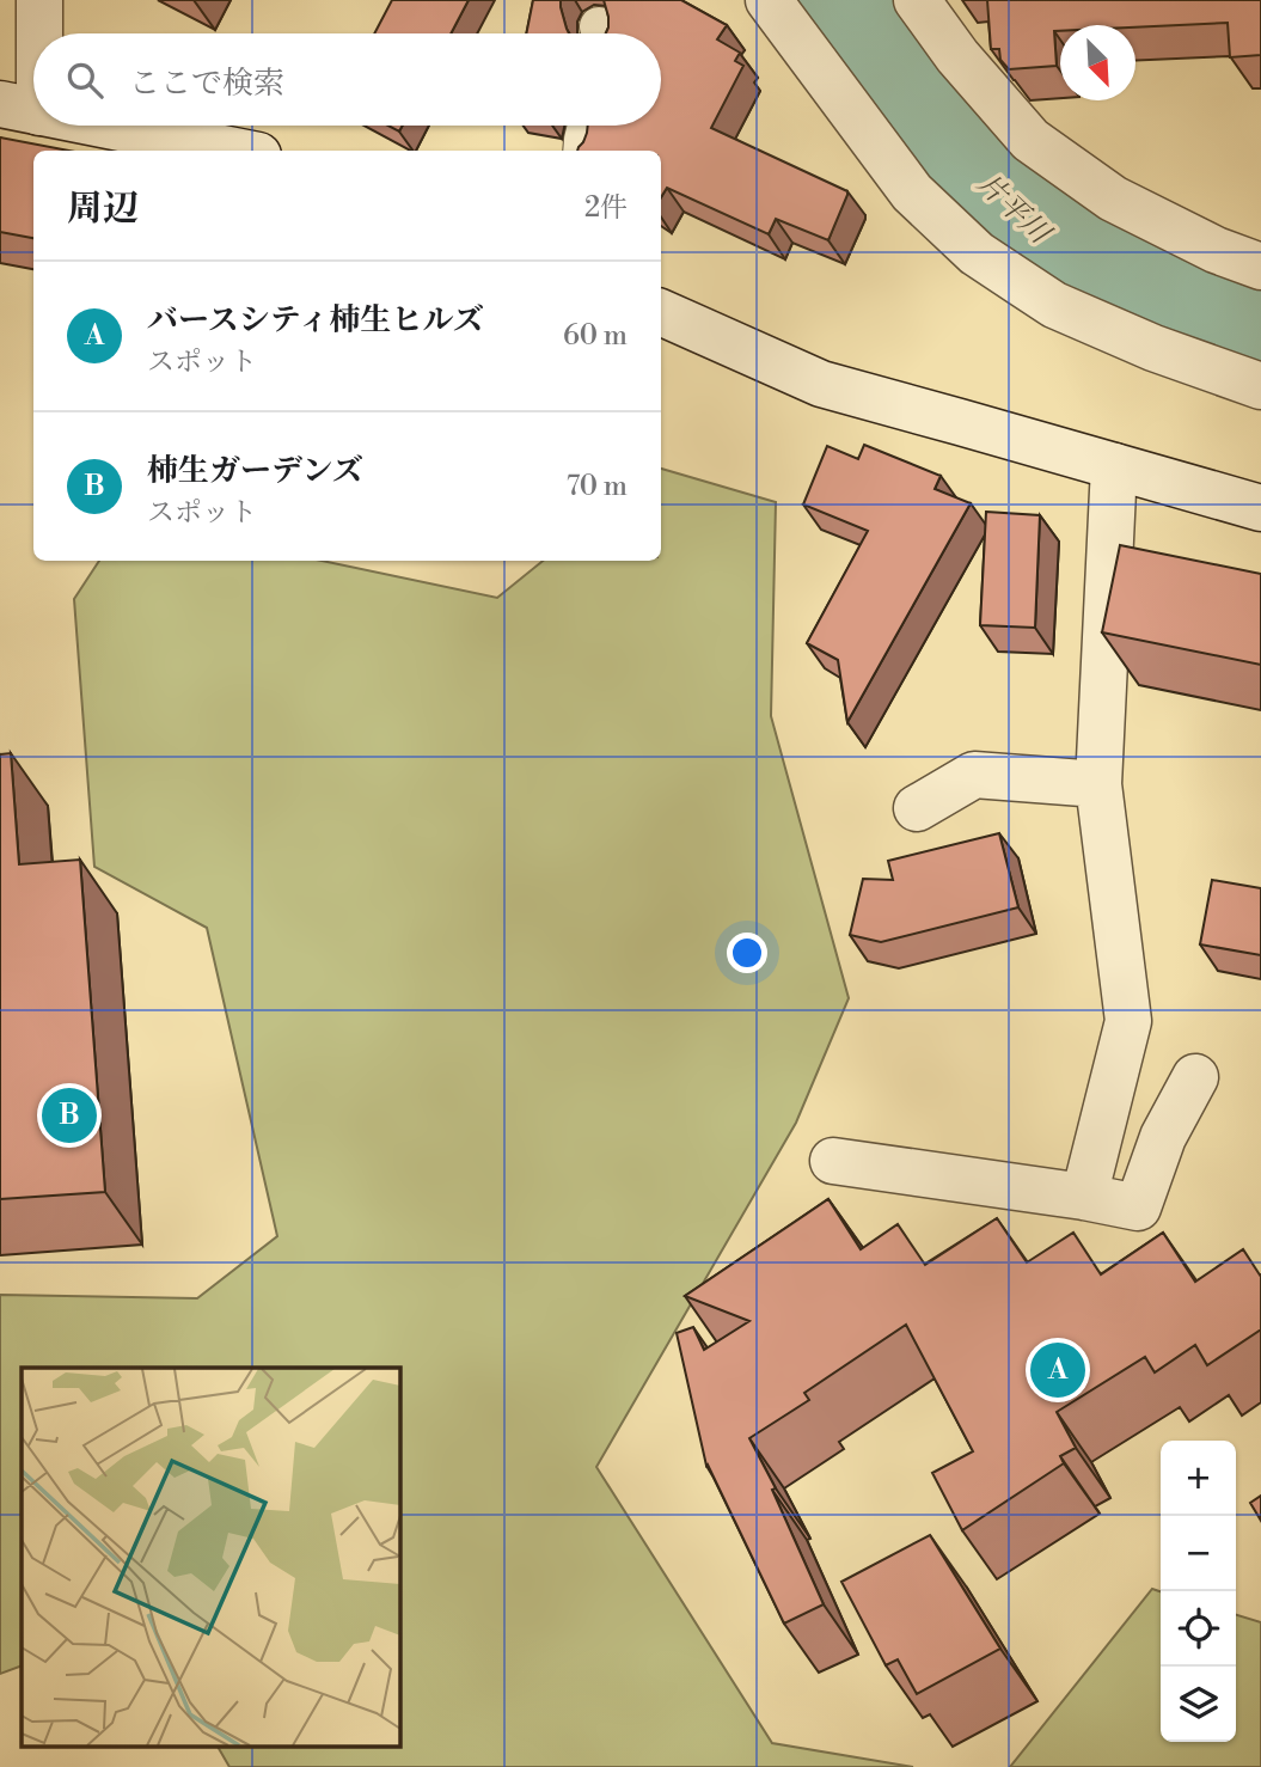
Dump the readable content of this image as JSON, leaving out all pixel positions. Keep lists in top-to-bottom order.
{
  "water": ["片平川"],
  "north": "bottom right",
  "page": {
    "search": "ここで検索",
    "heading": ["周辺", "2件"],
    "list": [
      {
        "mark": "A",
        "name": "バースシティ柿生ヒルズ",
        "note": "スポット",
        "value": "60 m"
      },
      {
        "mark": "B",
        "name": "柿生ガーデンズ",
        "note": "スポット",
        "value": "70 m"
      }
    ],
    "pins": ["B", "A"],
    "map_buttons": ["+", "−"]
  }
}
